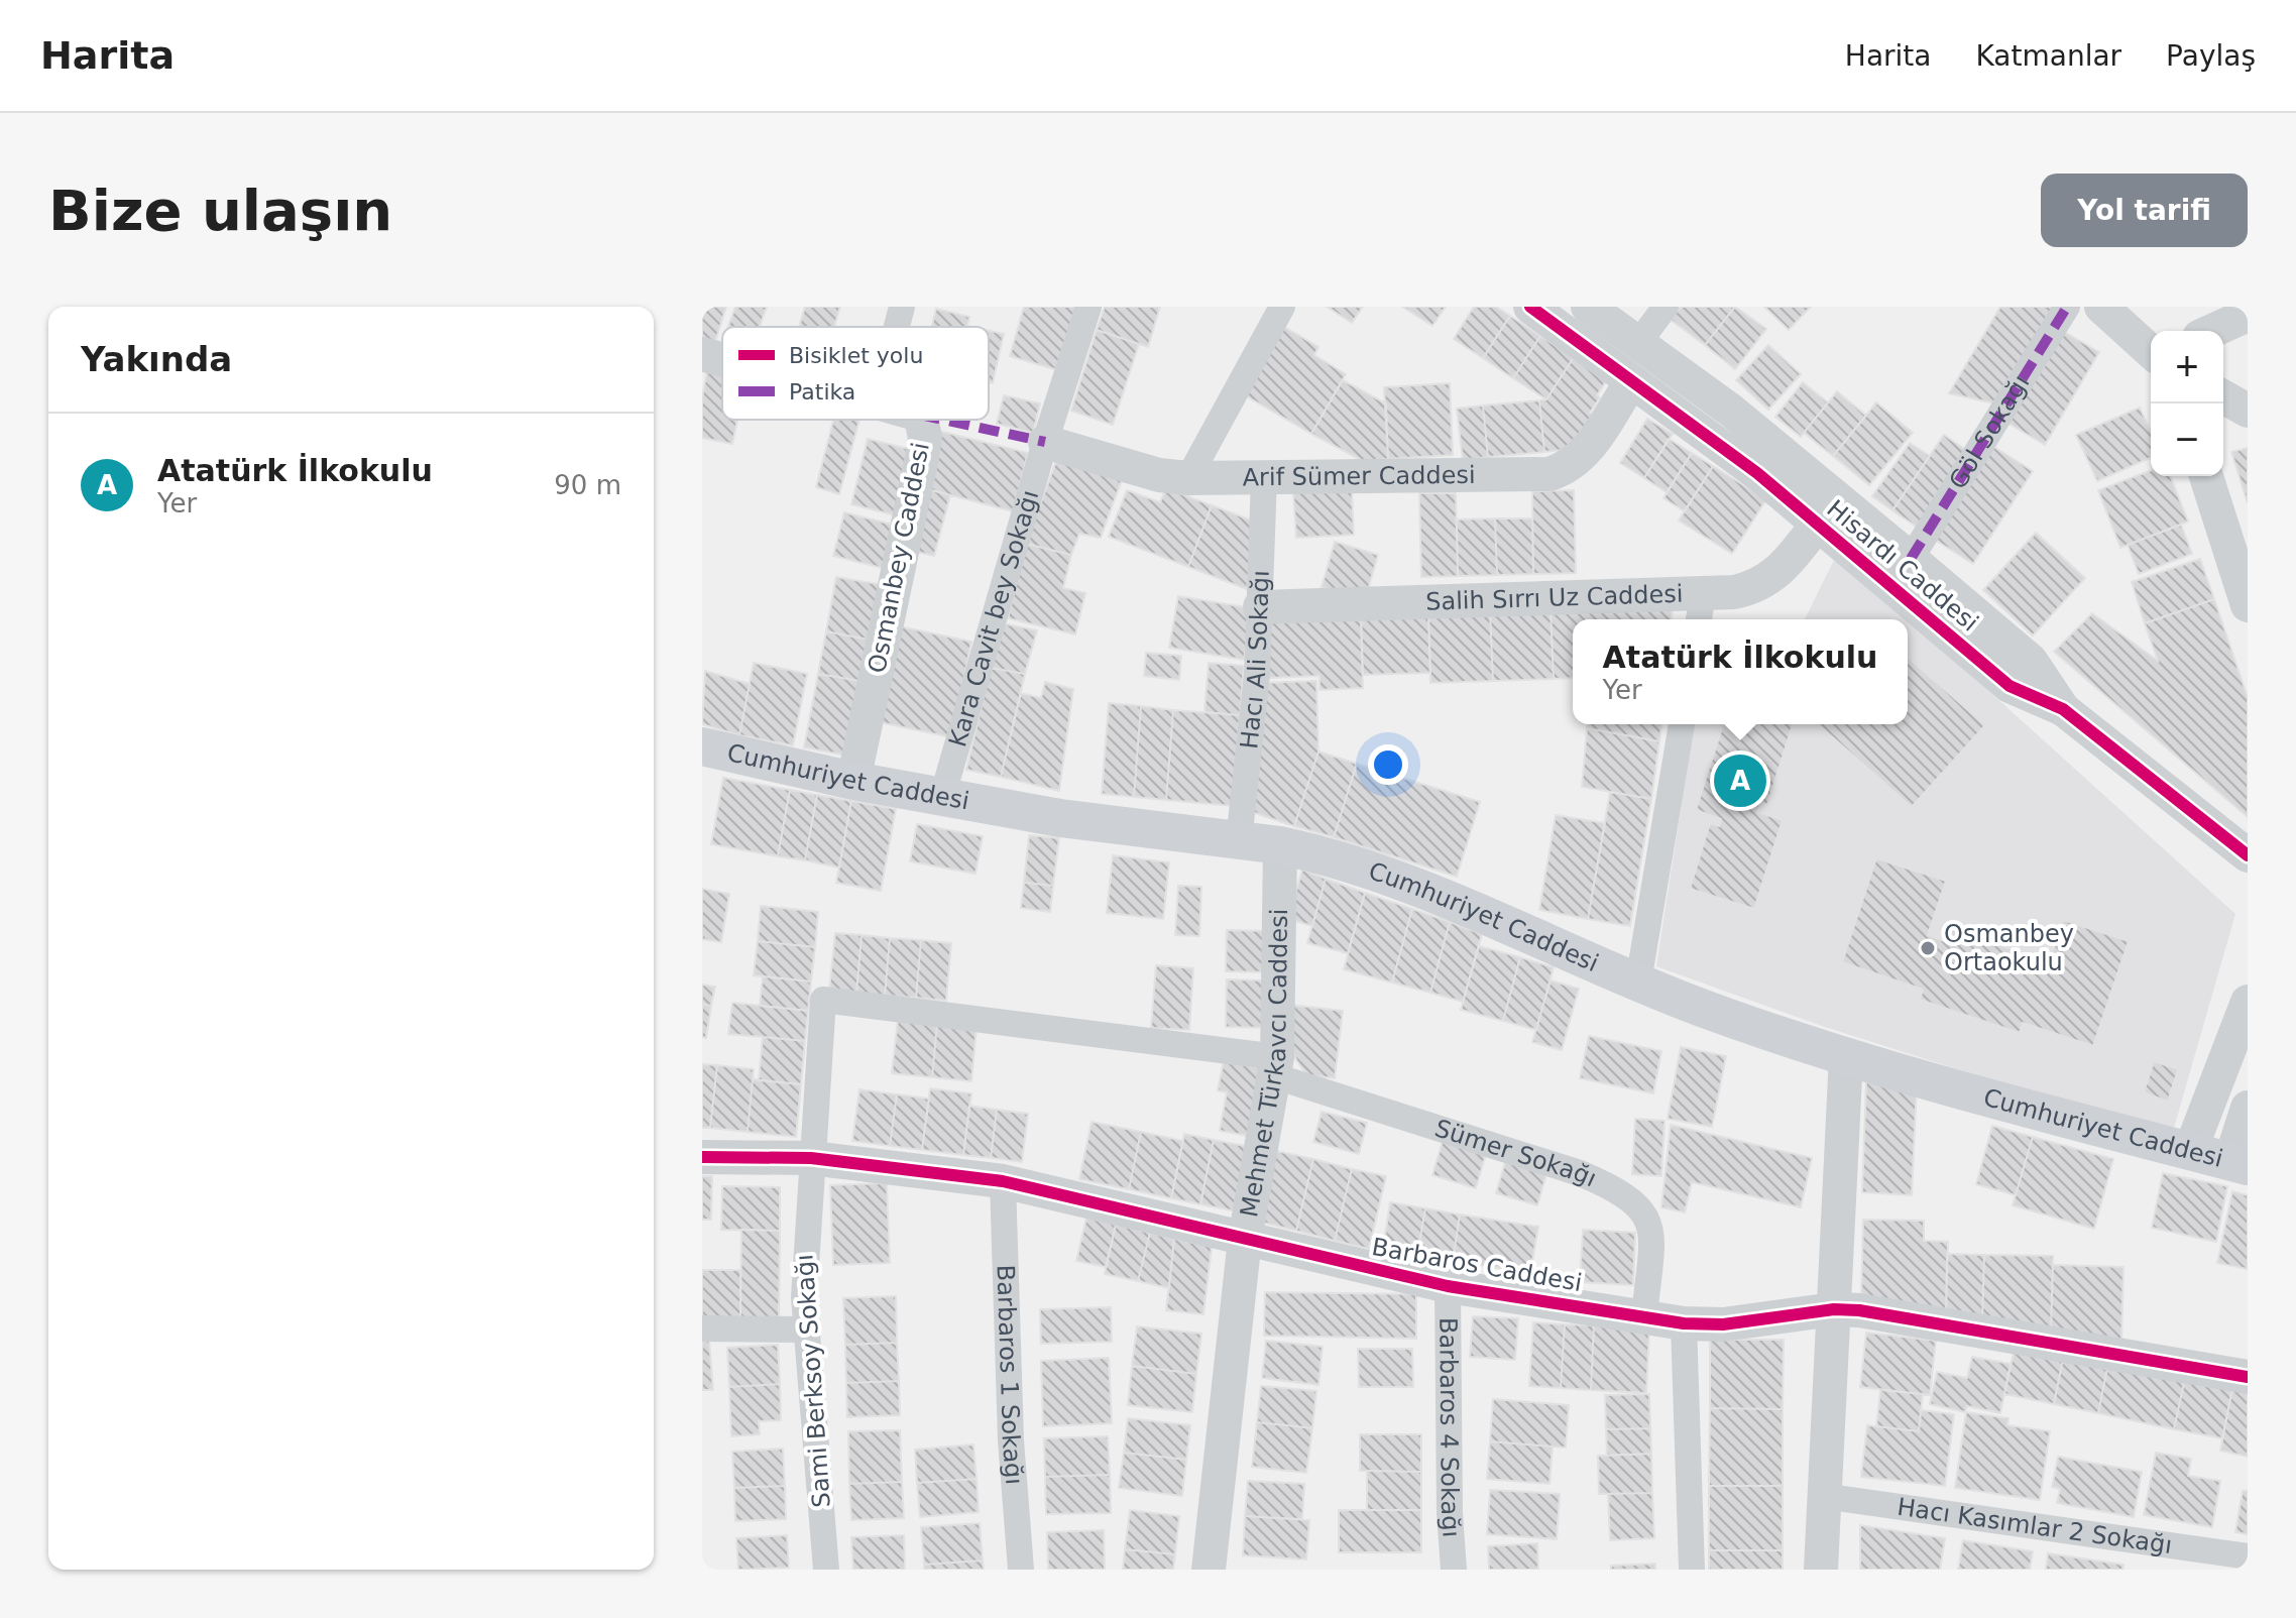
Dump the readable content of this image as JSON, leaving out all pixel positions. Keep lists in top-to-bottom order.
{
  "streets": {
    "main road": ["Cumhuriyet Caddesi"],
    "street": [
      "Göl Sokağı",
      "Arif Sümer Caddesi",
      "Osmanbey Caddesi",
      "Hisardı Caddesi",
      "Salih Sırrı Uz Caddesi",
      "Kara Cavit bey Sokağı",
      "Hacı Ali Sokağı",
      "Mehmet Türkavcı Caddesi",
      "Sümer Sokağı",
      "Barbaros Caddesi",
      "Barbaros 1 Sokağı",
      "Sami Berksoy Sokağı",
      "Barbaros 4 Sokağı",
      "Hacı Kasımlar 2 Sokağı"
    ]
  },
  "crossings": [
    ["Göl Sokağı", "Hisardı Caddesi"],
    ["Arif Sümer Caddesi", "Hisardı Caddesi"],
    ["Arif Sümer Caddesi", "Kara Cavit bey Sokağı"],
    ["Arif Sümer Caddesi", "Hacı Ali Sokağı"],
    ["Osmanbey Caddesi", "Cumhuriyet Caddesi"],
    ["Hisardı Caddesi", "Salih Sırrı Uz Caddesi"],
    ["Salih Sırrı Uz Caddesi", "Hacı Ali Sokağı"],
    ["Kara Cavit bey Sokağı", "Cumhuriyet Caddesi"],
    ["Hacı Ali Sokağı", "Cumhuriyet Caddesi"],
    ["Cumhuriyet Caddesi", "Mehmet Türkavcı Caddesi"],
    ["Mehmet Türkavcı Caddesi", "Sümer Sokağı"],
    ["Mehmet Türkavcı Caddesi", "Barbaros Caddesi"],
    ["Sümer Sokağı", "Barbaros Caddesi"],
    ["Sümer Sokağı", "Sami Berksoy Sokağı"],
    ["Barbaros Caddesi", "Barbaros 1 Sokağı"],
    ["Barbaros Caddesi", "Sami Berksoy Sokağı"],
    ["Barbaros Caddesi", "Barbaros 4 Sokağı"]
  ],
  "places": ["Osmanbey Ortaokulu"],
  "legend": ["Bisiklet yolu", "Patika"],
  "page": {
    "header": "Harita",
    "nav": ["Harita", "Katmanlar", "Paylaş"],
    "buttons": "Yol tarifi",
    "title": "Bize ulaşın",
    "heading": "Yakında",
    "map_buttons": ["+", "−"],
    "list": [
      {
        "mark": "A",
        "name": "Atatürk İlkokulu",
        "note": "Yer",
        "value": "90 m"
      }
    ],
    "popup": ["Atatürk İlkokulu", "Yer"],
    "pins": "A"
  }
}
